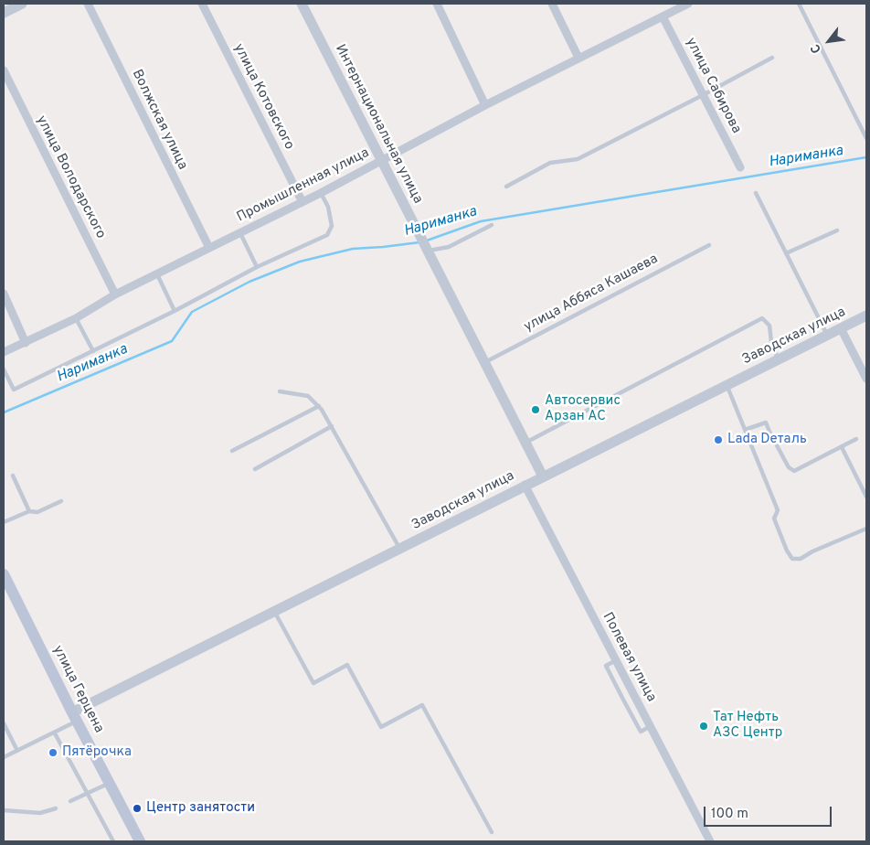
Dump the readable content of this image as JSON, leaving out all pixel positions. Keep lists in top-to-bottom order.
{
  "streets": {
    "main road": ["улица Герцена"],
    "street": [
      "улица Сабирова",
      "улица Котовского",
      "Волжская улица",
      "Интернациональная улица",
      "улица Володарского",
      "Промышленная улица",
      "Заводская улица",
      "Полевая улица"
    ],
    "lane": ["улица Аббяса Кашаева"]
  },
  "crossings": [
    ["улица Сабирова", "Промышленная улица"],
    ["улица Котовского", "Промышленная улица"],
    ["Волжская улица", "Промышленная улица"],
    ["Интернациональная улица", "Промышленная улица"],
    ["Интернациональная улица", "улица Аббяса Кашаева"],
    ["Интернациональная улица", "Заводская улица"],
    ["улица Володарского", "Промышленная улица"],
    ["Заводская улица", "Полевая улица"],
    ["Заводская улица", "улица Герцена"]
  ],
  "water": ["Нариманка"],
  "places": [
    "Автосервис Арзан АС",
    "Lada Dеталь",
    "Тат Нефть АЗС Центр",
    "Пятёрочка",
    "Центр занятости"
  ],
  "scale_bar": "100 m",
  "north": "bottom left"
}
